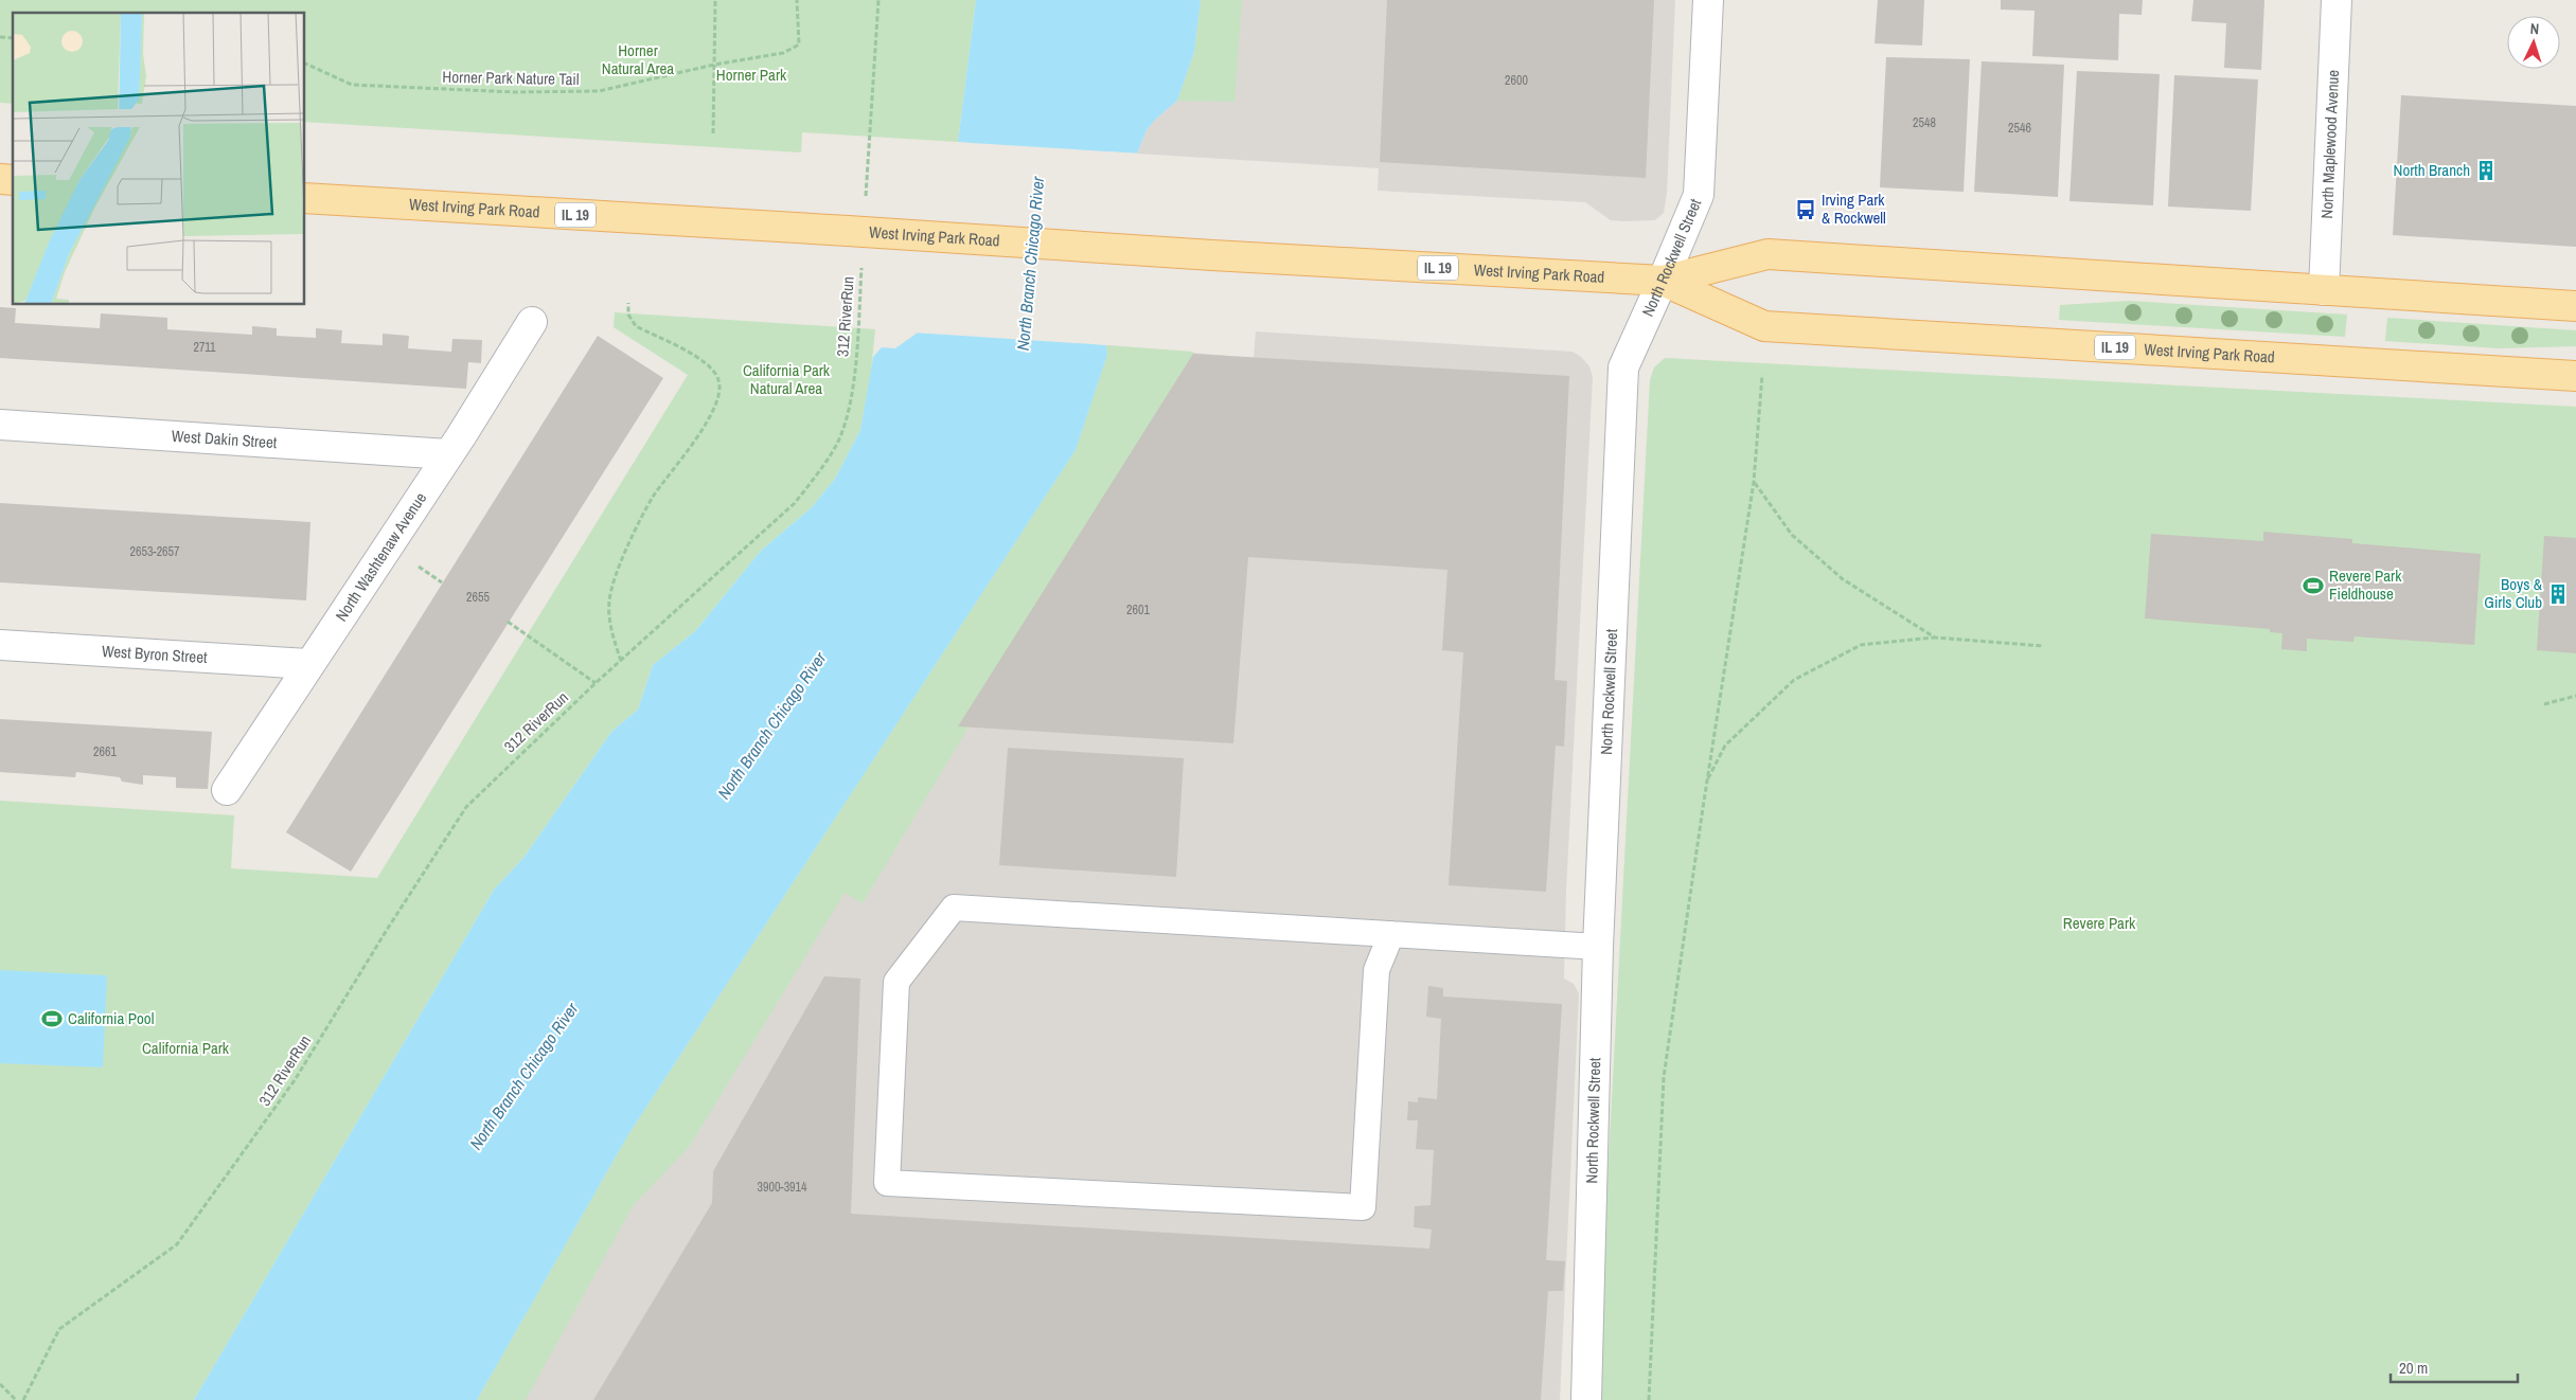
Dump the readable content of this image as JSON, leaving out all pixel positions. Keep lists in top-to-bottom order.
{
  "streets": {
    "main road": ["West Irving Park Road", "IL 19"],
    "street": [
      "North Maplewood Avenue",
      "North Rockwell Street",
      "West Dakin Street",
      "North Washtenaw Avenue",
      "West Byron Street"
    ],
    "path": ["Horner Park Nature Tail", "312 RiverRun"]
  },
  "crossings": [
    ["North Maplewood Avenue", "West Irving Park Road"],
    ["West Irving Park Road", "North Rockwell Street"],
    ["West Dakin Street", "North Washtenaw Avenue"],
    ["North Washtenaw Avenue", "West Byron Street"]
  ],
  "water": ["North Branch Chicago River"],
  "parks": [
    "Horner Natural Area",
    "Horner Park",
    "California Park Natural Area",
    "Revere Park",
    "California Park"
  ],
  "places": {
    "building": ["North Branch", "Boys & Girls Club"],
    "bus stop": ["Irving Park & Rockwell"],
    "sports": ["Revere Park Fieldhouse", "California Pool"]
  },
  "house_numbers": [
    "2600",
    "2548",
    "2546",
    "2711",
    "2653-2657",
    "2655",
    "2601",
    "2661",
    "3900-3914"
  ],
  "scale_bar": "20 m",
  "north": "top"
}
